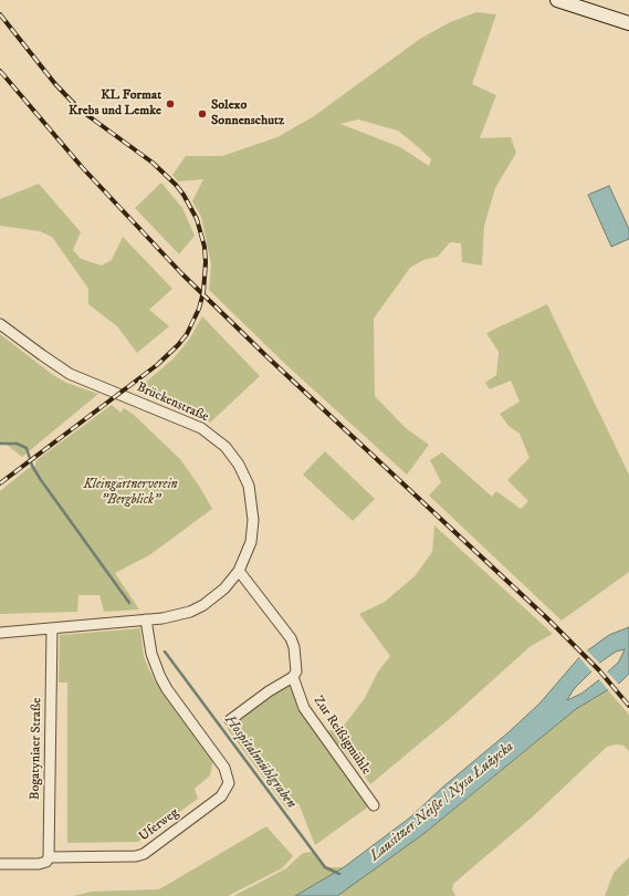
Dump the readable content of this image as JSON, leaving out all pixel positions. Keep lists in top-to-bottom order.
{
  "streets": {
    "street": [
      "Brückenstraße",
      "Zur Reißigmühle",
      "Bogatyniaer Straße",
      "Uferweg"
    ]
  },
  "crossings": [
    ["Brückenstraße", "Zur Reißigmühle"],
    ["Brückenstraße", "Bogatyniaer Straße"],
    ["Brückenstraße", "Uferweg"],
    ["Bogatyniaer Straße", "Uferweg"]
  ],
  "water": ["Hospitalmühlgraben", "Lausitzer Neiße / Nysa Łużycka"],
  "parks": ["Kleingärtnerverein \"Bergblick\""],
  "places": ["KL Format Krebs und Lemke", "Solexo Sonnenschutz"]
}
